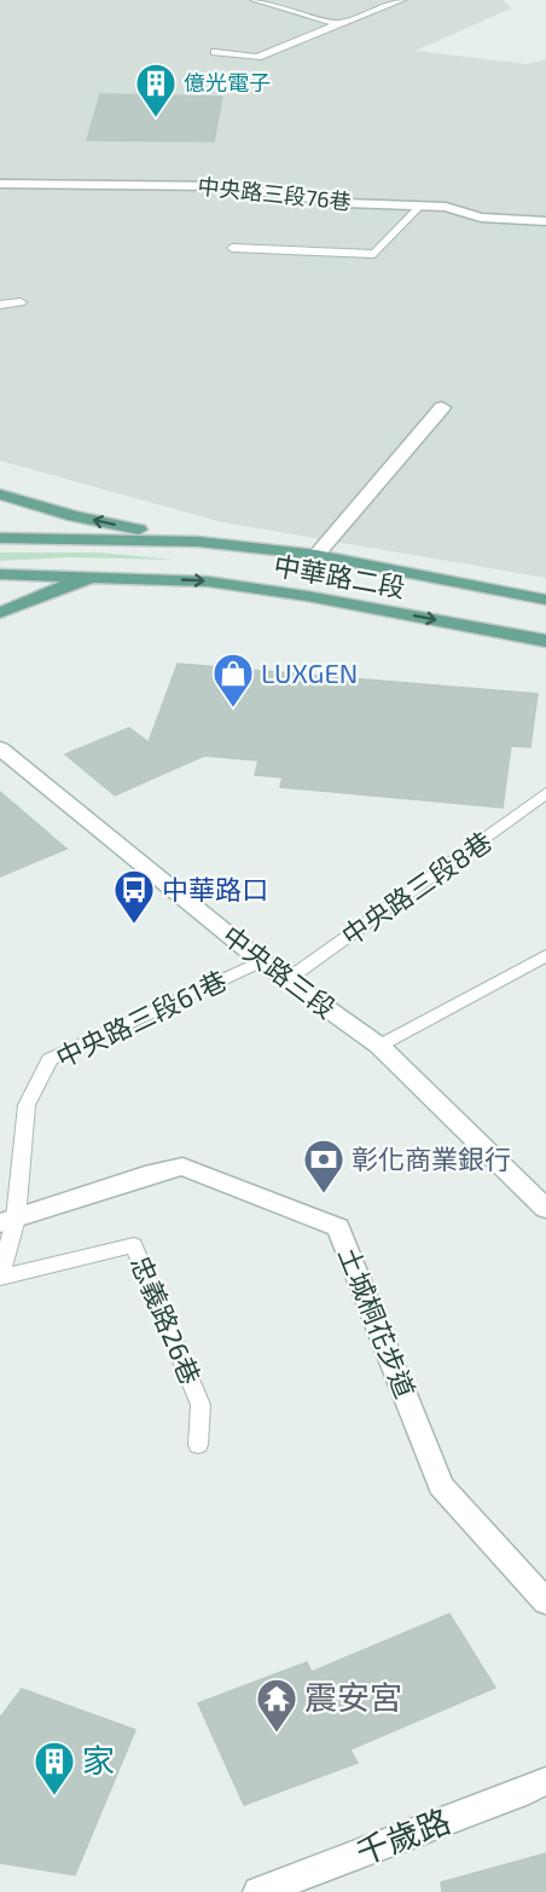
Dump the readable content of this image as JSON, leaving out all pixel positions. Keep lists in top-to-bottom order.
{
  "streets": {
    "main road": ["中華路二段"],
    "street": [
      "中央路三段76巷",
      "中央路三段",
      "土城桐花步道",
      "千歲路"
    ],
    "lane": ["中央路三段8巷", "中央路三段61巷", "忠義路26巷"]
  },
  "crossings": [
    ["中央路三段8巷", "中央路三段"],
    ["中央路三段", "中央路三段61巷"],
    ["中央路三段61巷", "忠義路26巷"],
    ["中央路三段61巷", "土城桐花步道"]
  ],
  "places": {
    "building": ["億光電子", "家"],
    "shop": ["LUXGEN"],
    "bus stop": ["中華路口"],
    "bank": ["彰化商業銀行"],
    "temple": ["震安宮"]
  }
}
